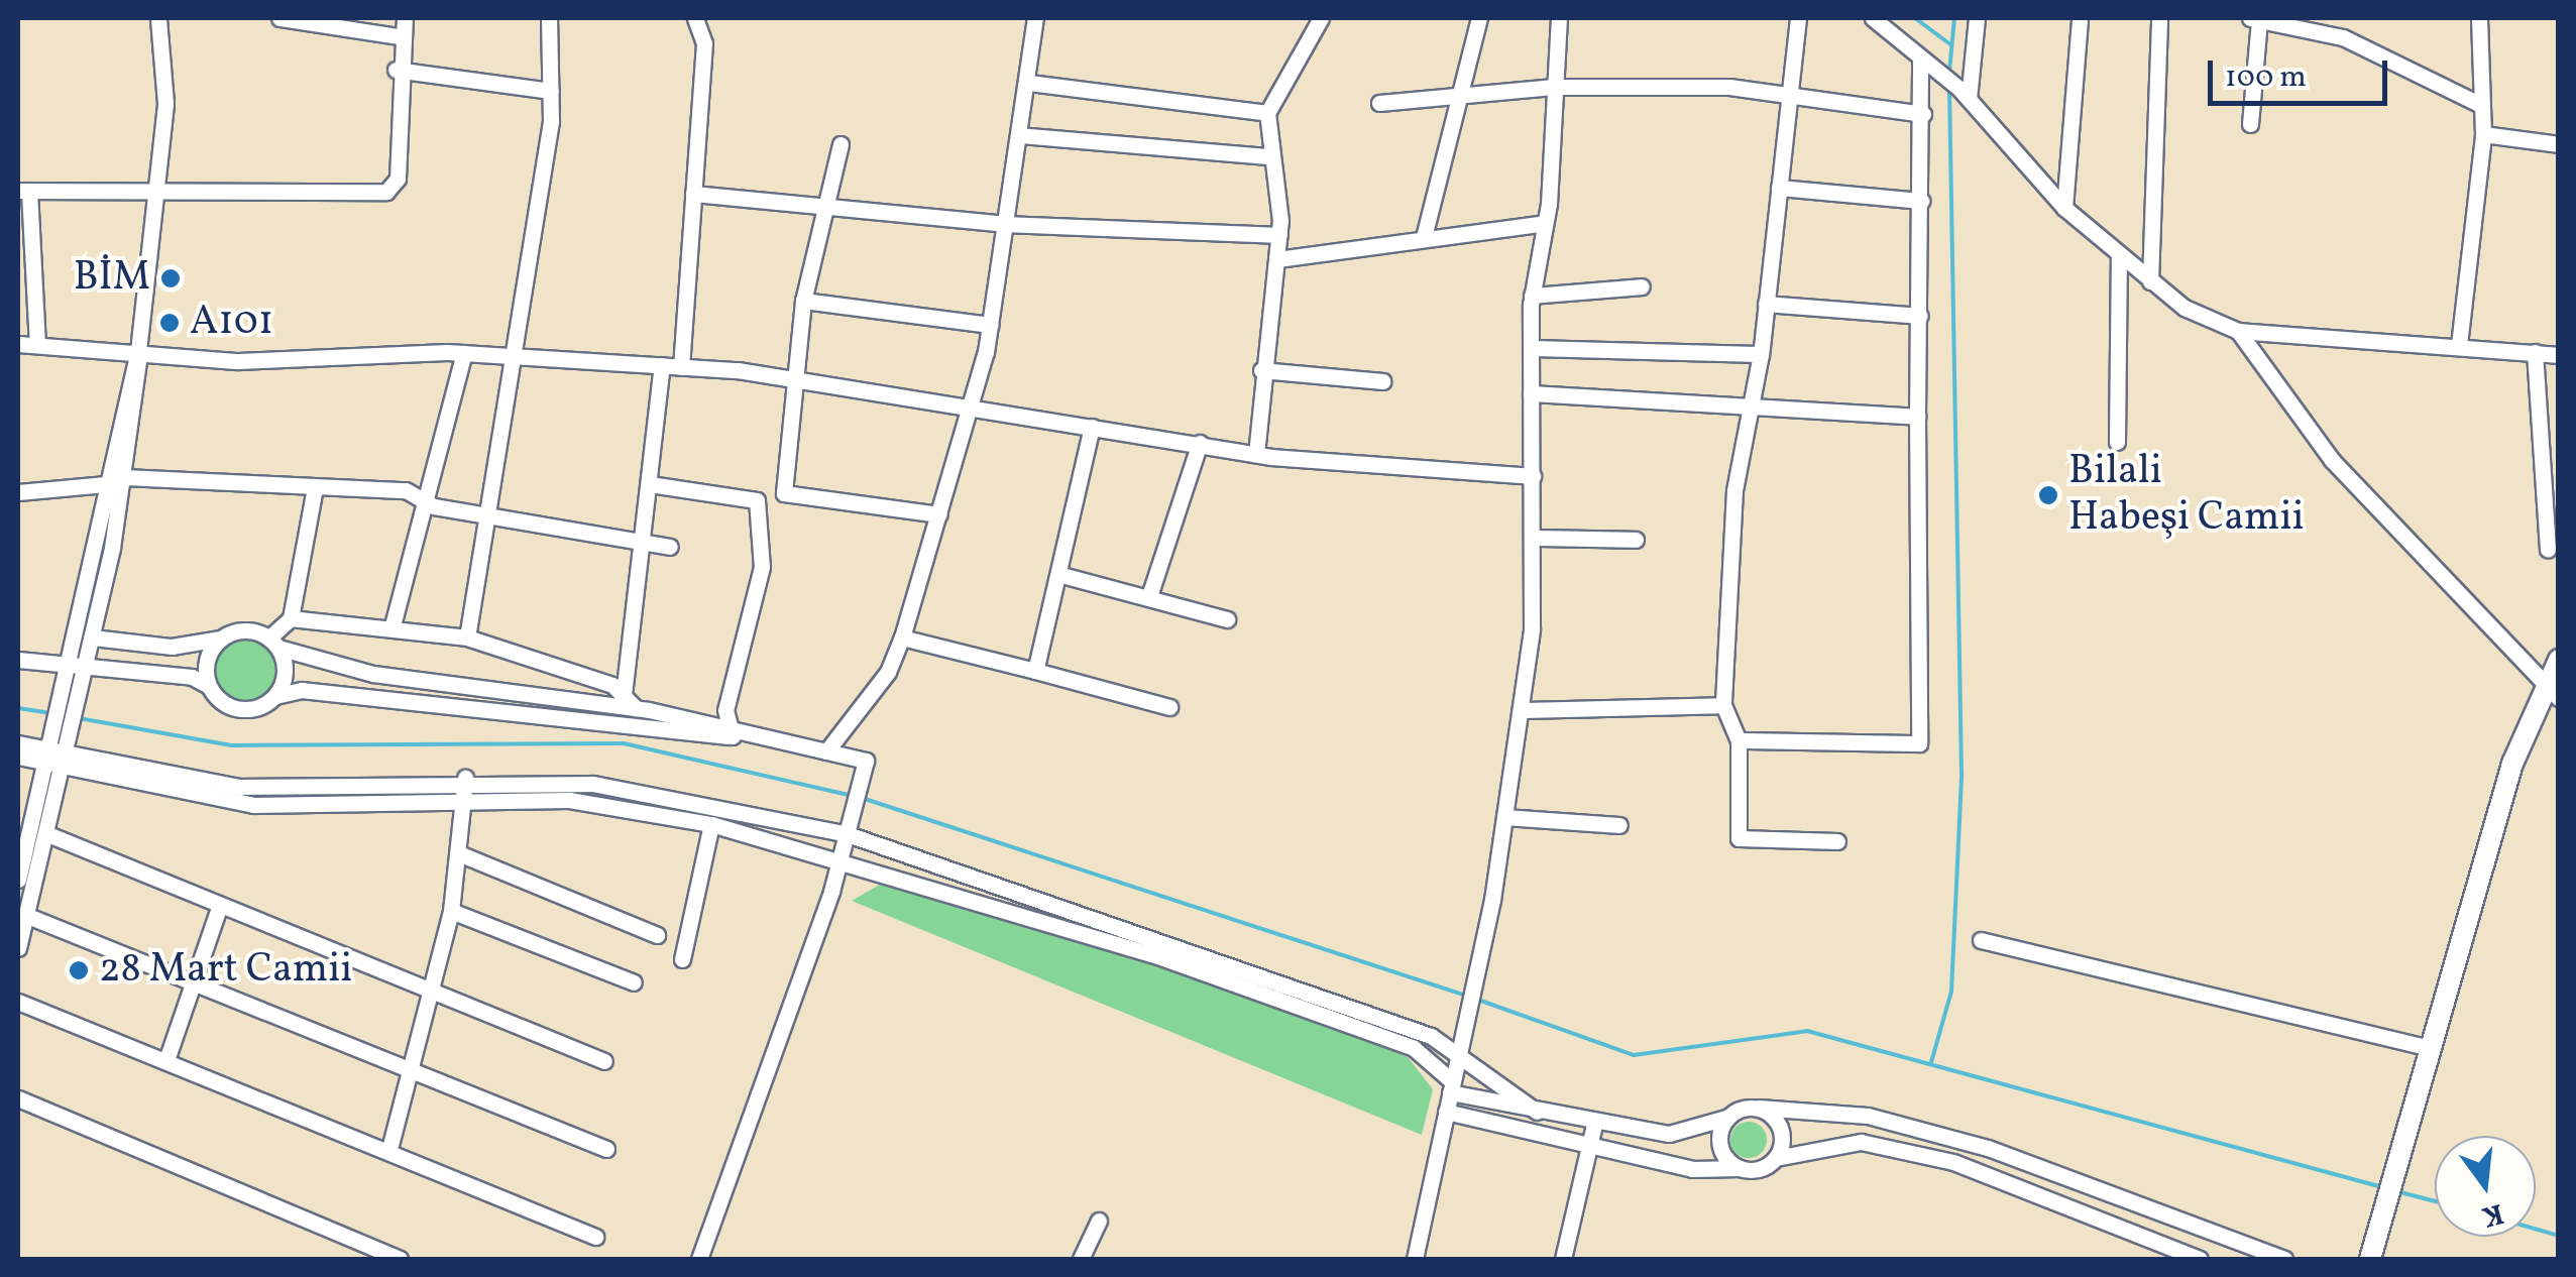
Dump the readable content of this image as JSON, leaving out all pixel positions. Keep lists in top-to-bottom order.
{
  "places": [
    "BİM",
    "A101",
    "Bilali Habeşi Camii",
    "28 Mart Camii"
  ],
  "scale_bar": "100 m",
  "north": "bottom"
}
